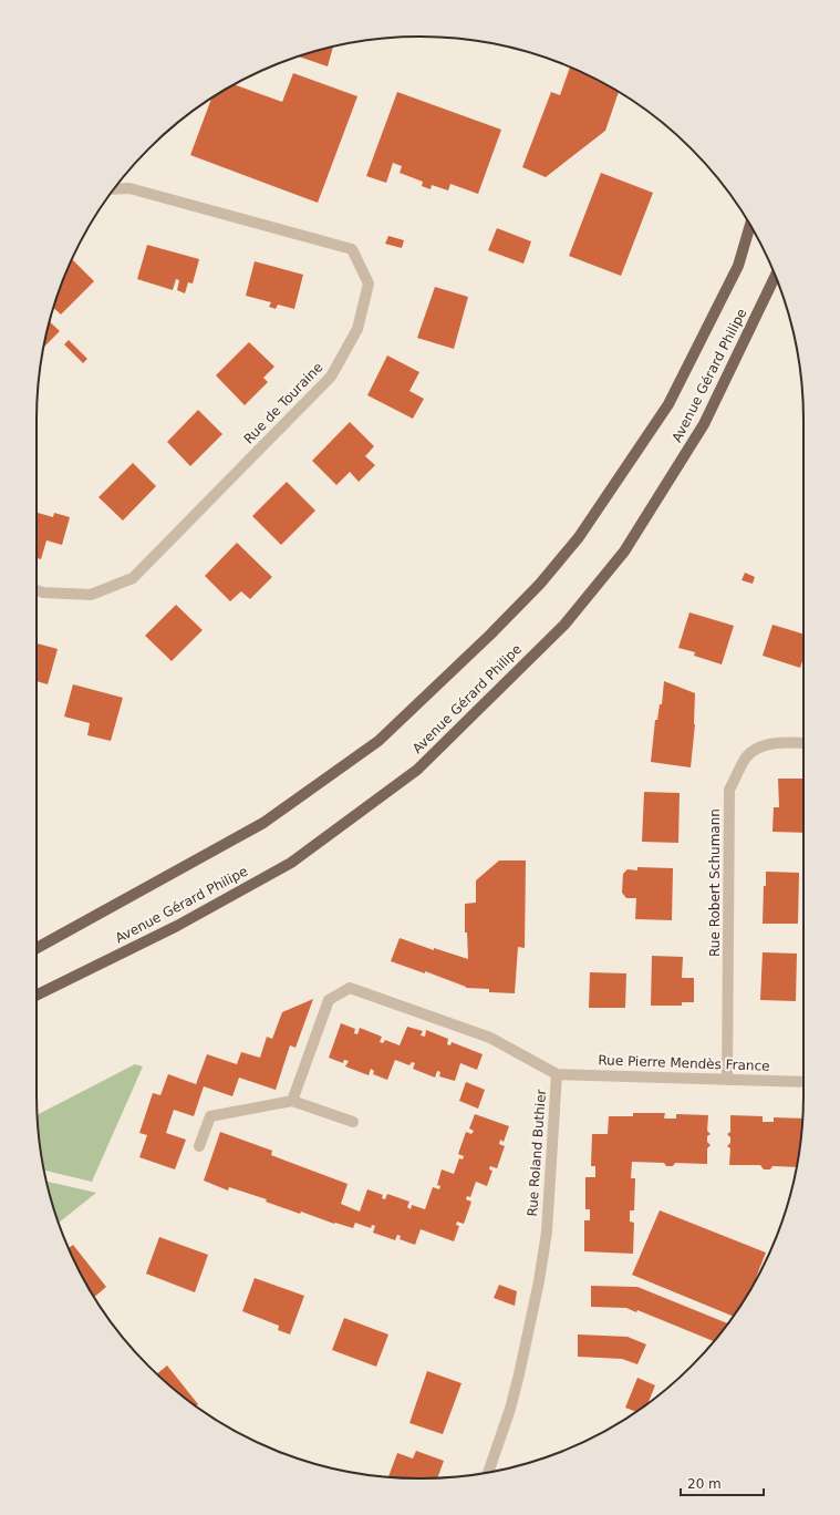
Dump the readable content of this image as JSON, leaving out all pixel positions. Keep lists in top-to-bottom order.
{
  "streets": {
    "main road": ["Avenue Gérard Philipe"],
    "street": [
      "Rue de Touraine",
      "Rue Robert Schumann",
      "Rue Pierre Mendès France",
      "Rue Roland Buthier"
    ]
  },
  "crossings": [
    ["Rue Robert Schumann", "Rue Pierre Mendès France"],
    ["Rue Pierre Mendès France", "Rue Roland Buthier"]
  ],
  "scale_bar": "20 m"
}
